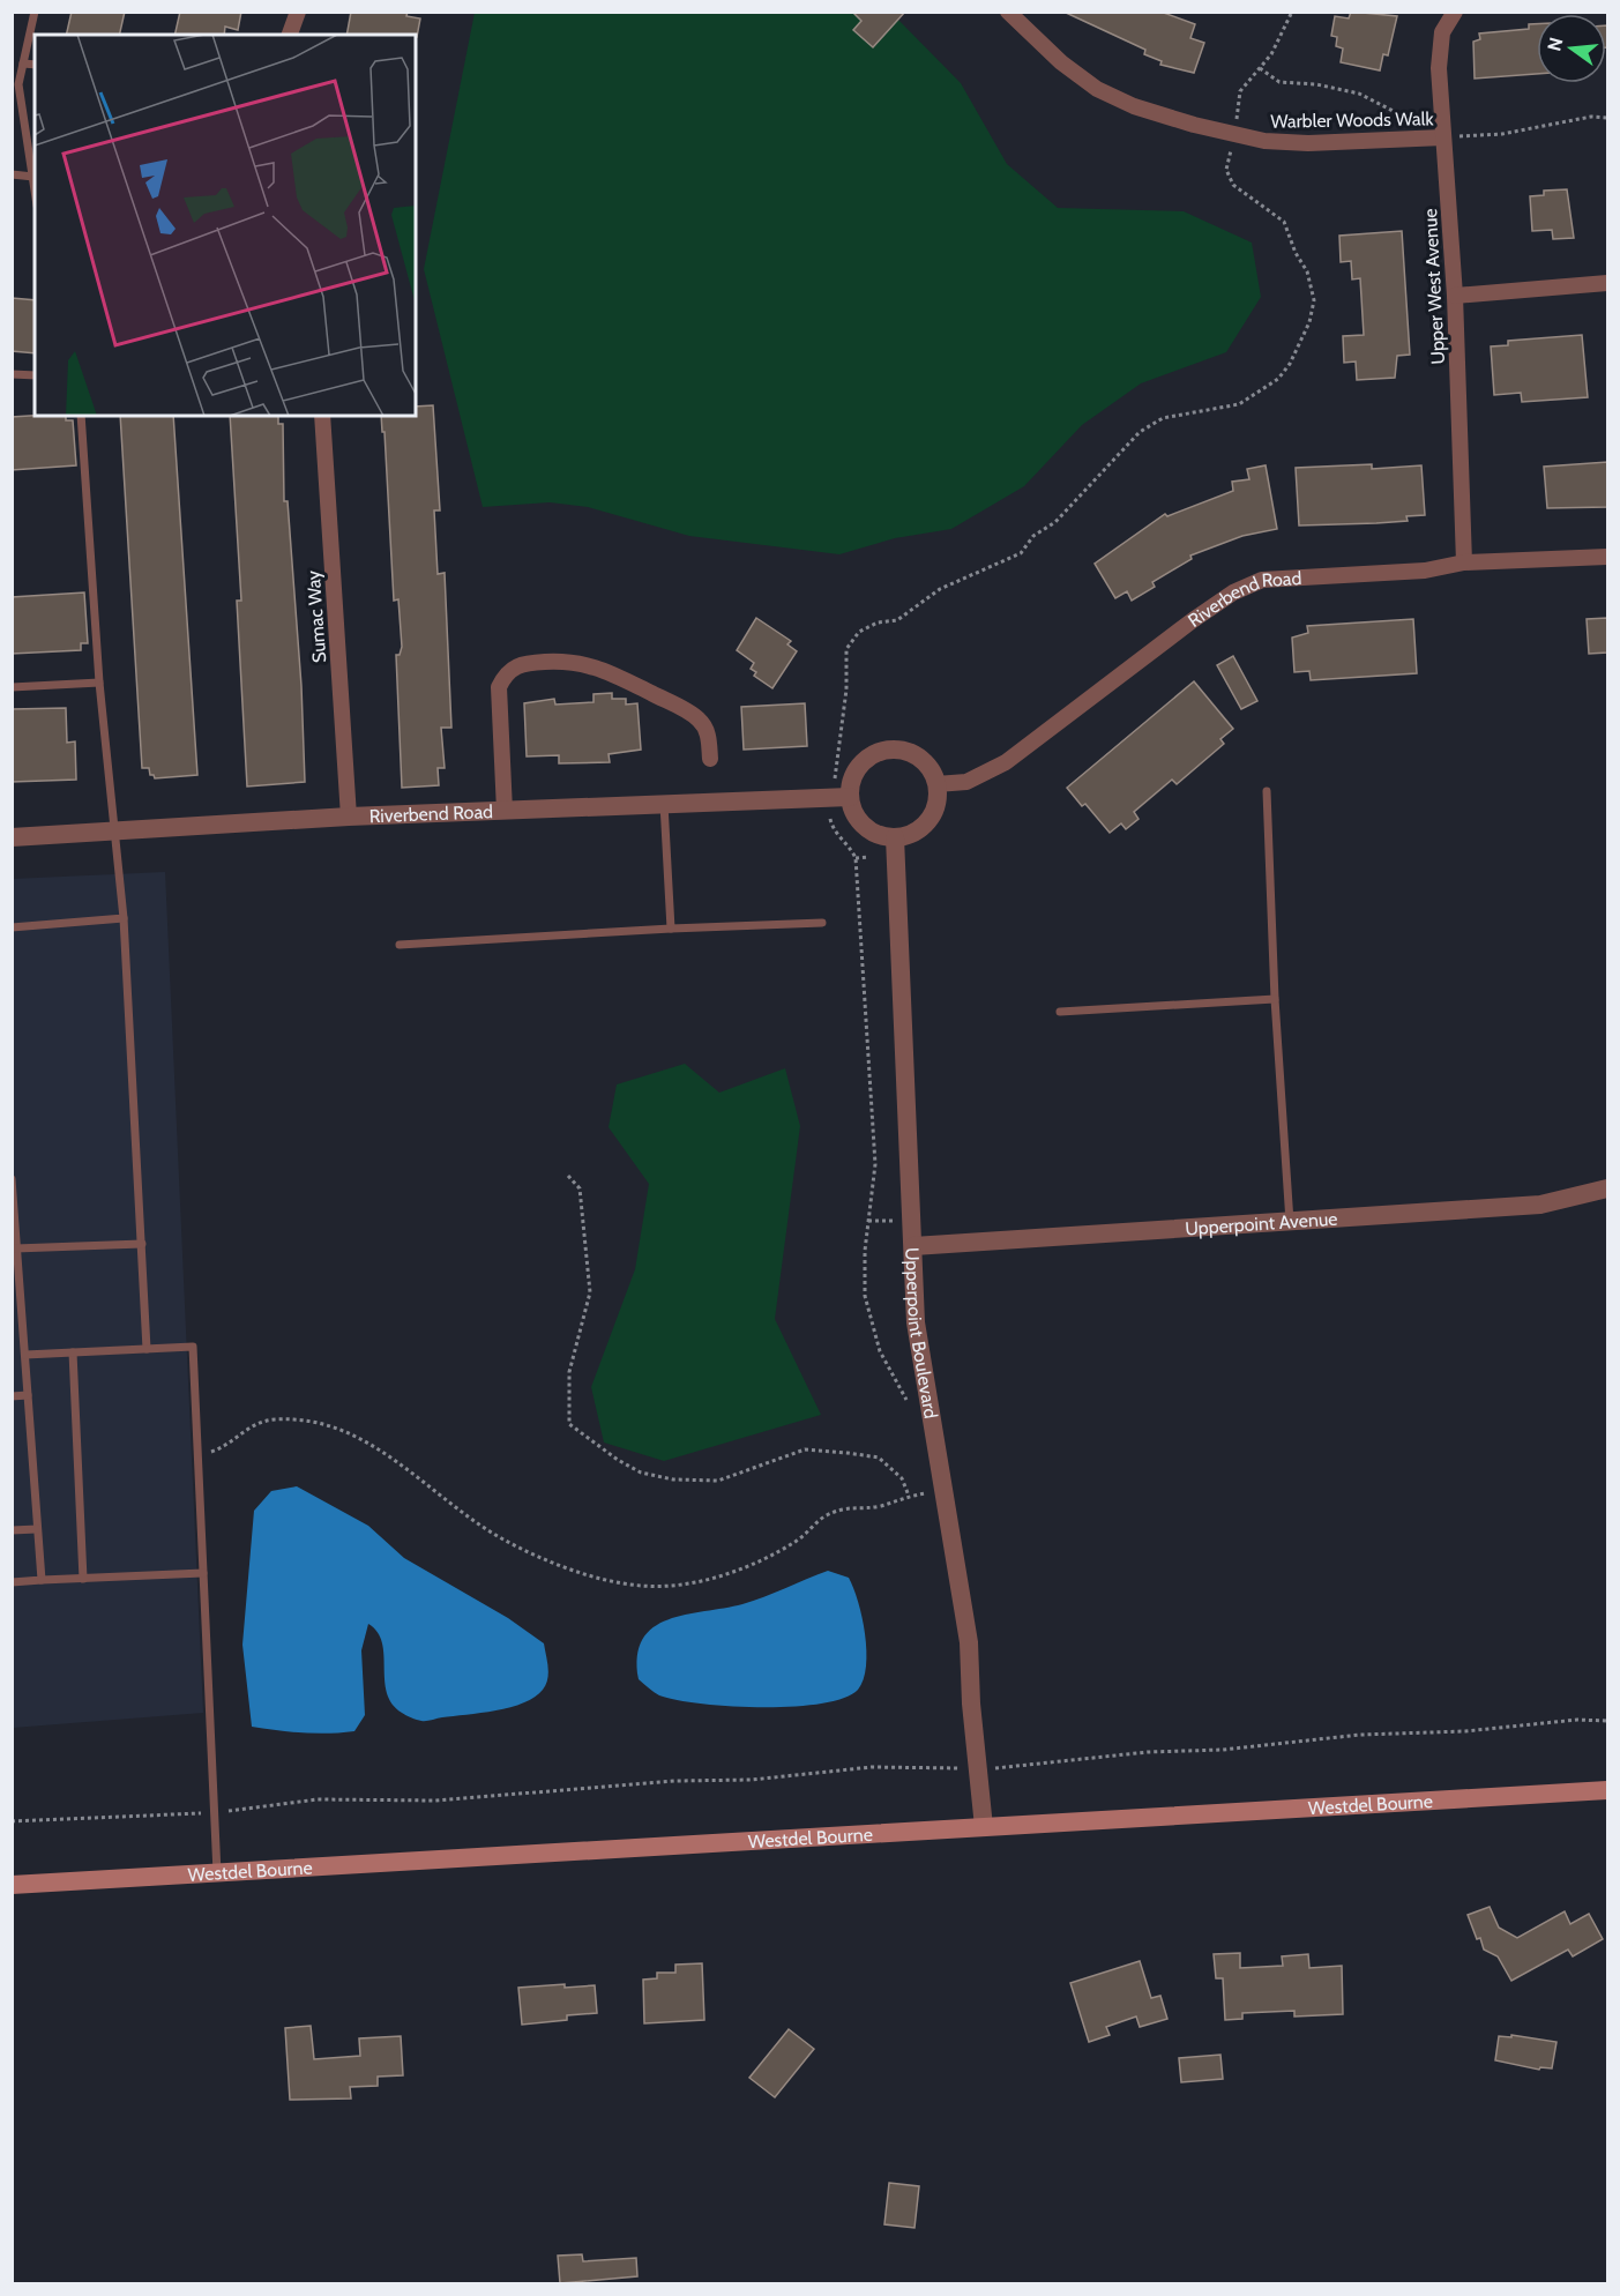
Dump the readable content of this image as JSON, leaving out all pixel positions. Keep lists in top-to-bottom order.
{
  "streets": {
    "main road": ["Westdel Bourne"],
    "street": [
      "Warbler Woods Walk",
      "Upper West Avenue",
      "Riverbend Road",
      "Sumac Way",
      "Upperpoint Avenue",
      "Upperpoint Boulevard"
    ]
  },
  "crossings": [
    ["Warbler Woods Walk", "Upper West Avenue"],
    ["Upper West Avenue", "Riverbend Road"],
    ["Riverbend Road", "Sumac Way"],
    ["Riverbend Road", "Upperpoint Boulevard"],
    ["Upperpoint Avenue", "Upperpoint Boulevard"],
    ["Upperpoint Boulevard", "Westdel Bourne"]
  ],
  "north": "left"
}
